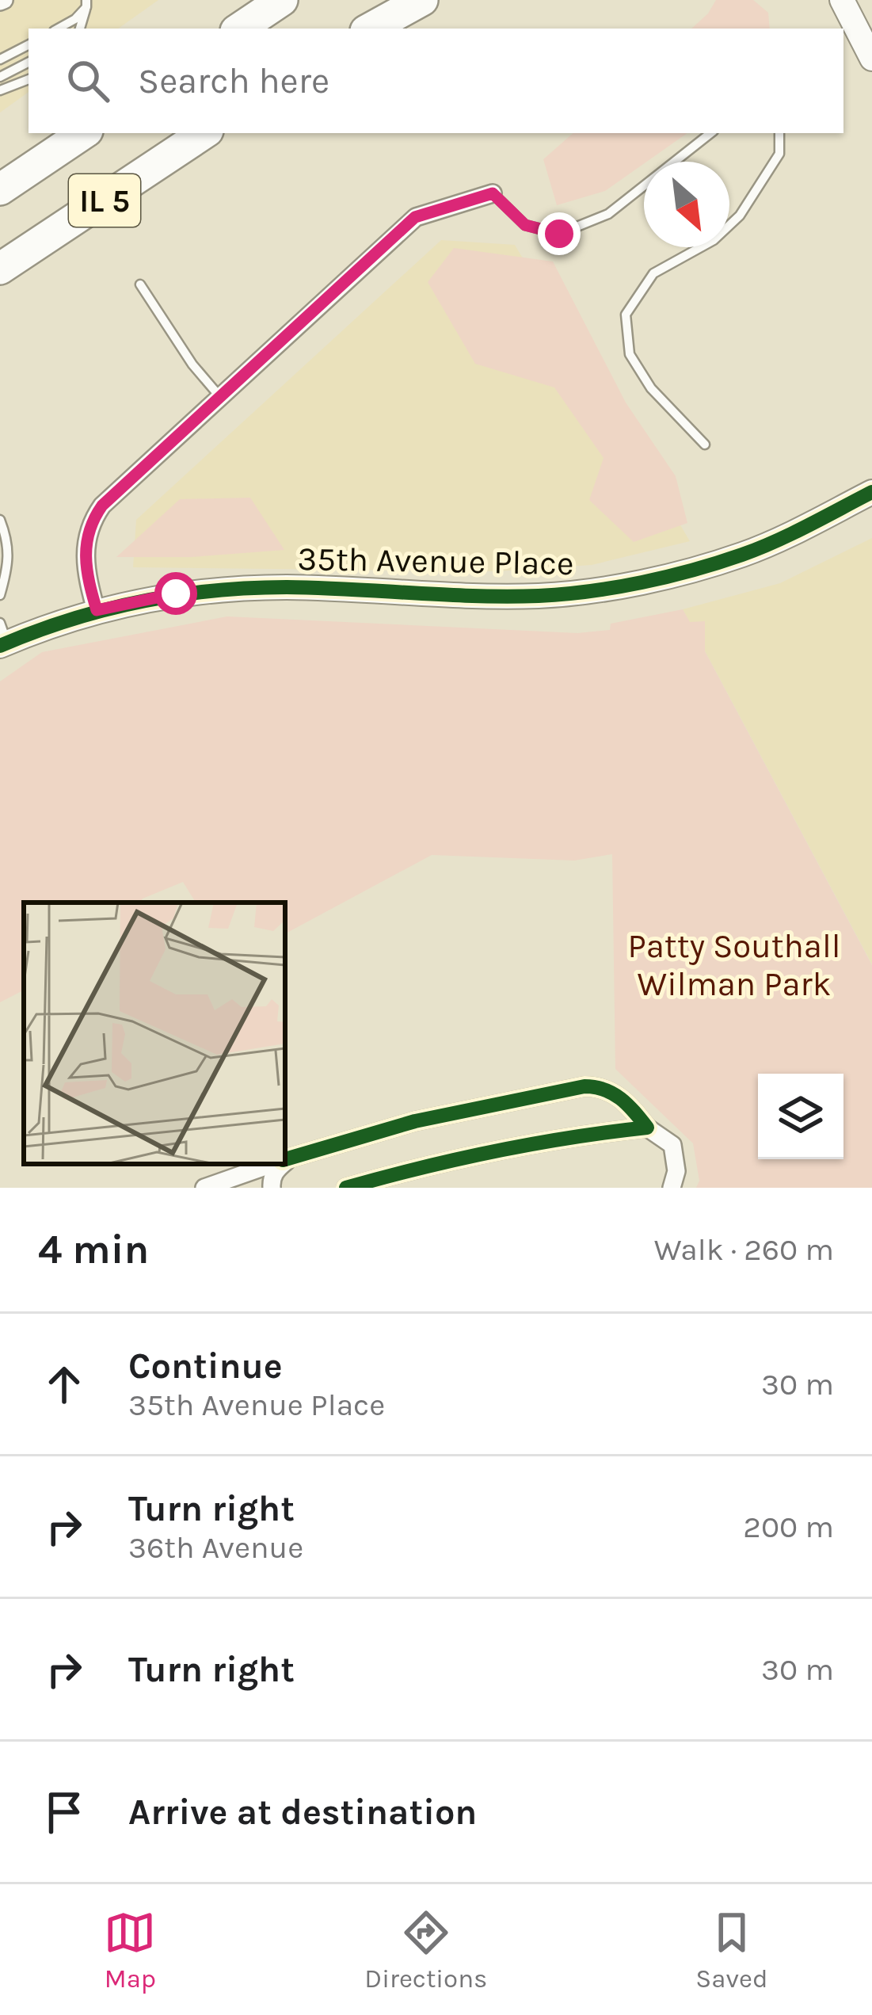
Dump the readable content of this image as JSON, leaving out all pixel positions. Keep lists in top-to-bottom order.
{
  "streets": {
    "highway": ["IL 5"],
    "street": ["35th Avenue Place"]
  },
  "parks": ["Patty Southall Wilman Park"],
  "north": "bottom right",
  "page": {
    "search": "Search here",
    "heading": ["4 min", "Walk · 260 m"],
    "list": [
      ["Continue", "35th Avenue Place", "30 m"],
      ["Turn right", "36th Avenue", "200 m"],
      ["Turn right", "30 m"],
      "Arrive at destination"
    ],
    "nav": ["Map", "Directions", "Saved"]
  }
}
